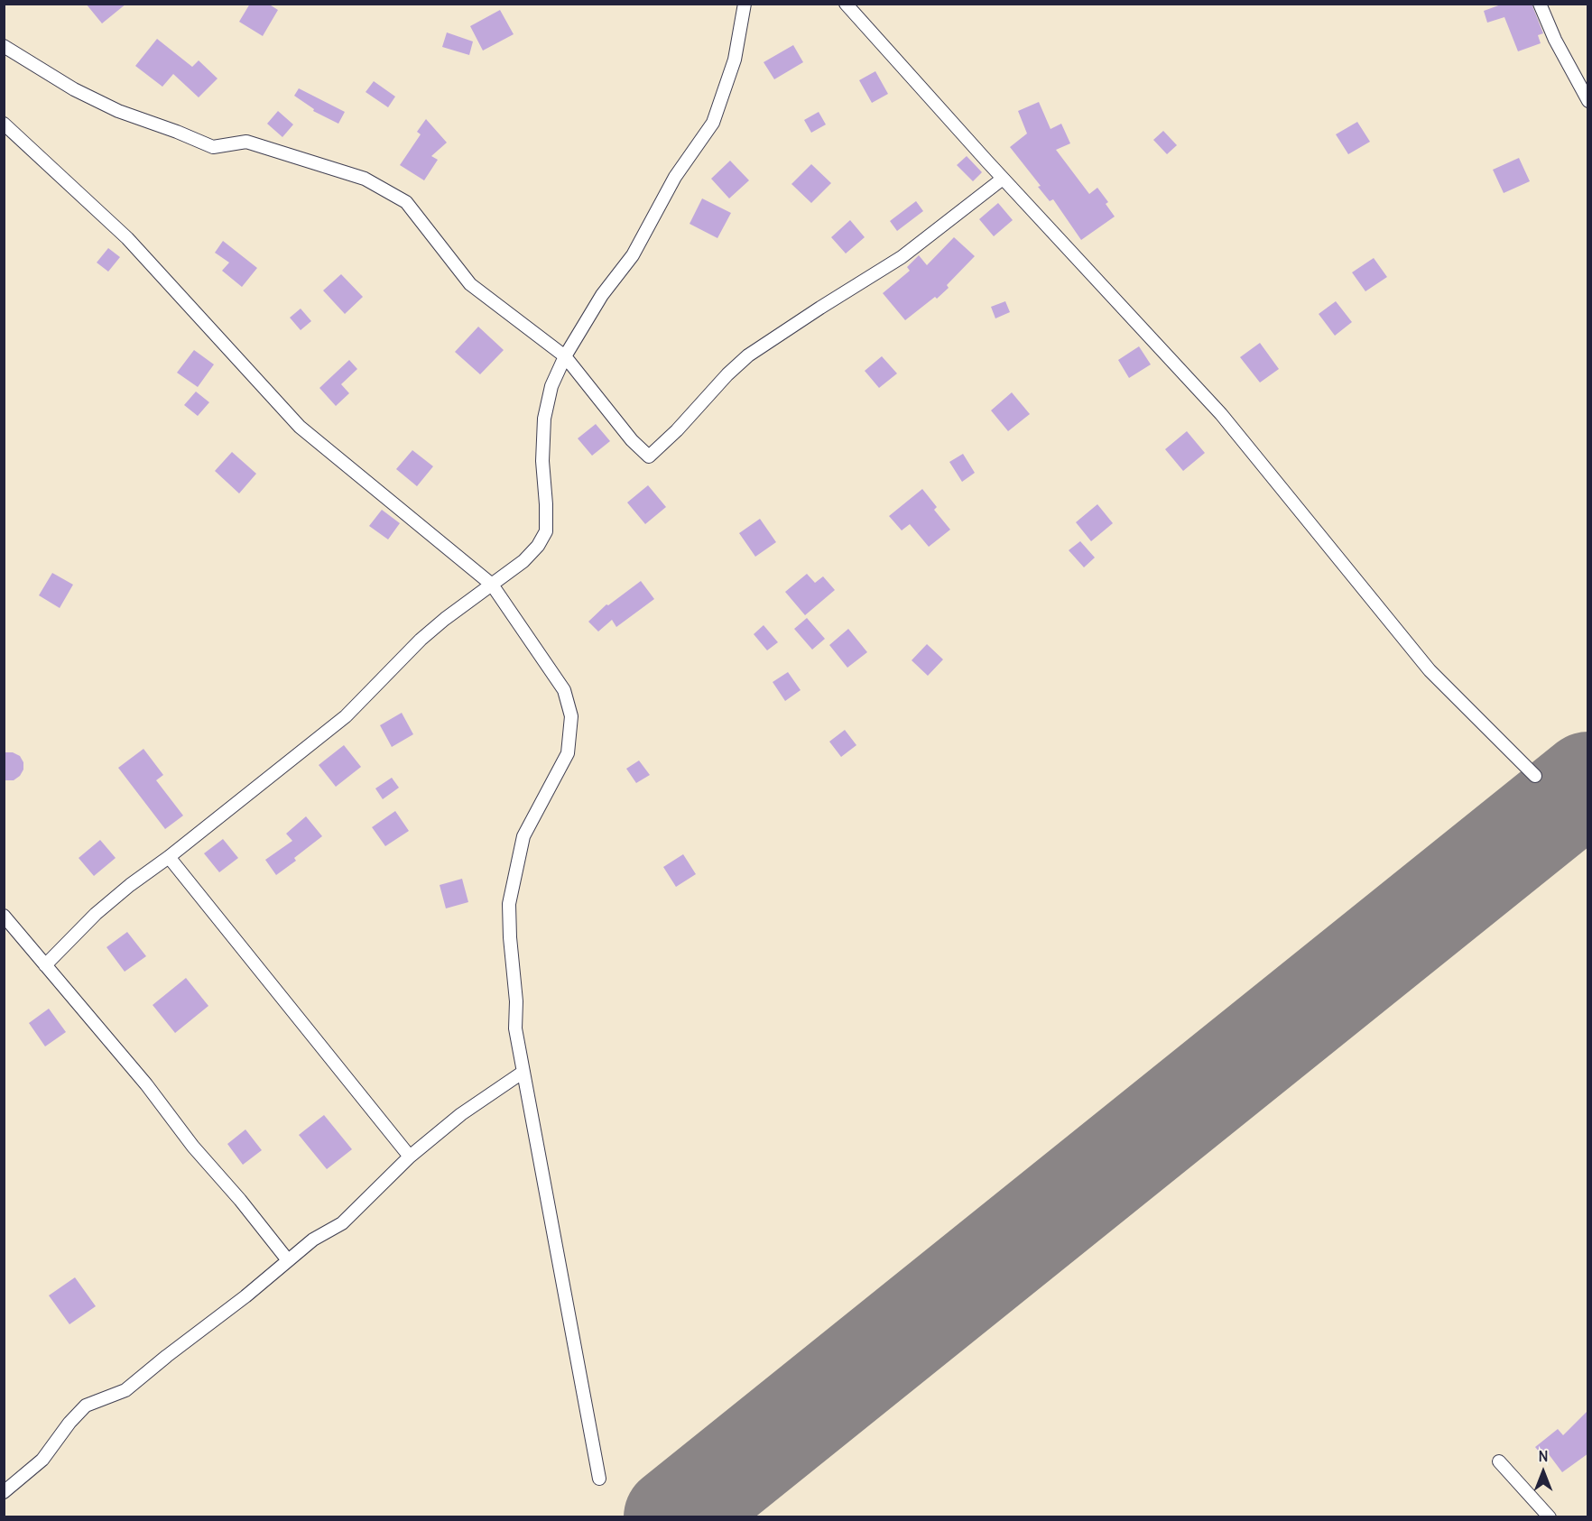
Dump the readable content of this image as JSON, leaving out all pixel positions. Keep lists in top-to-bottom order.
{
  "north": "top"
}
